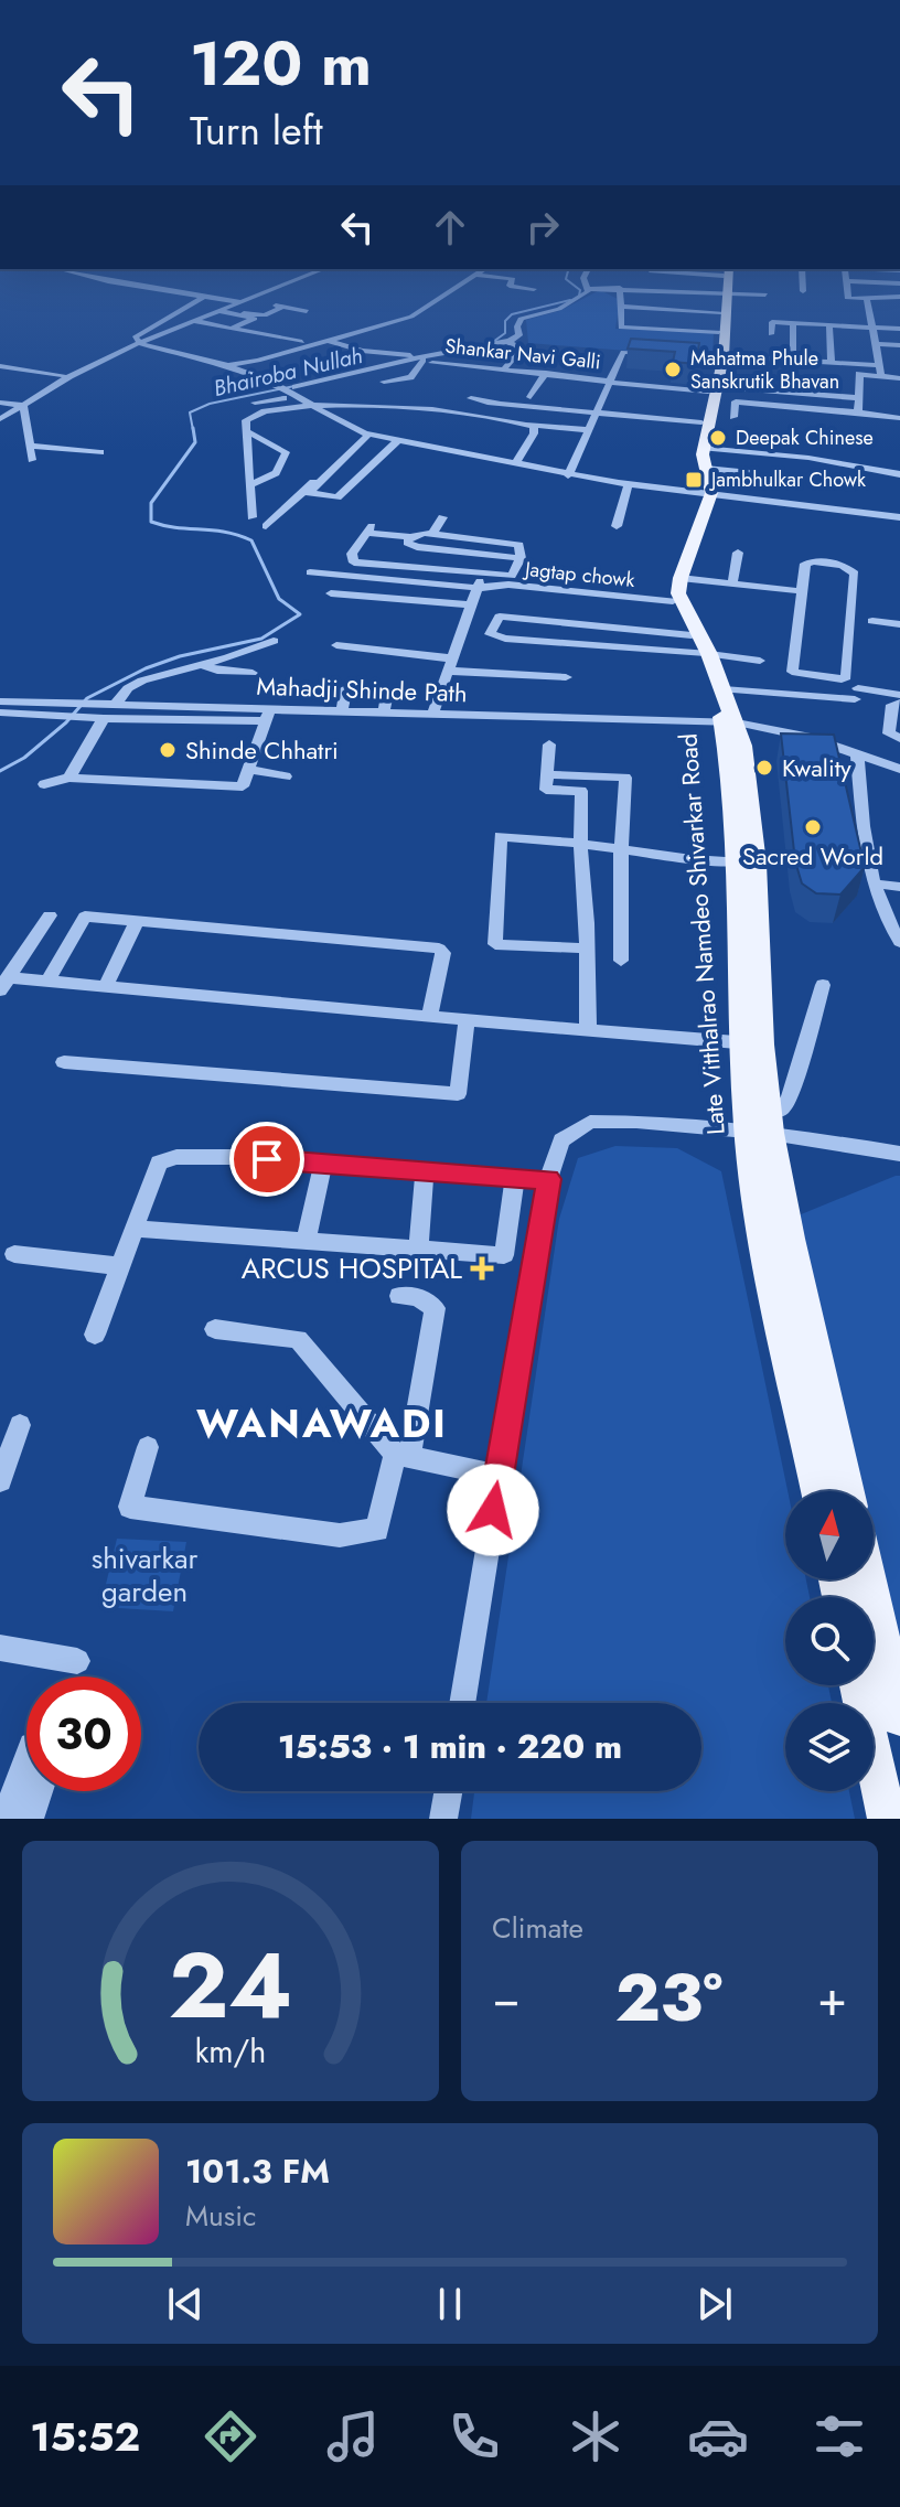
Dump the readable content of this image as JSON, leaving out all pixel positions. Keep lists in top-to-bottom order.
{
  "streets": {
    "main road": ["Late Vitthalrao Namdeo Shivarkar Road"],
    "street": ["Shankar Navi Galli", "Jagtap chowk", "Mahadji Shinde Path"]
  },
  "crossings": [
    ["Jagtap chowk", "Late Vitthalrao Namdeo Shivarkar Road"],
    ["Mahadji Shinde Path", "Late Vitthalrao Namdeo Shivarkar Road"]
  ],
  "districts": ["WANAWADI"],
  "water": ["Bhairoba Nullah"],
  "parks": ["shivarkar garden"],
  "places": {
    "other": [
      "Mahatma Phule Sanskrutik Bhavan",
      "Deepak Chinese",
      "Shinde Chhatri",
      "Kwality",
      "Sacred World"
    ],
    "transit": ["Jambhulkar Chowk"],
    "health": ["ARCUS HOSPITAL"]
  },
  "north": "top",
  "page": {
    "turn": ["120 m", "Turn left"],
    "limit": "30",
    "trip": "15:53 · 1 min · 220 m",
    "tile": "Climate",
    "heat": ["−", "23°", "+"],
    "song": ["101.3 FM", "Music"],
    "tabs": "15:52",
    "gauge": ["24", "km/h"]
  }
}
